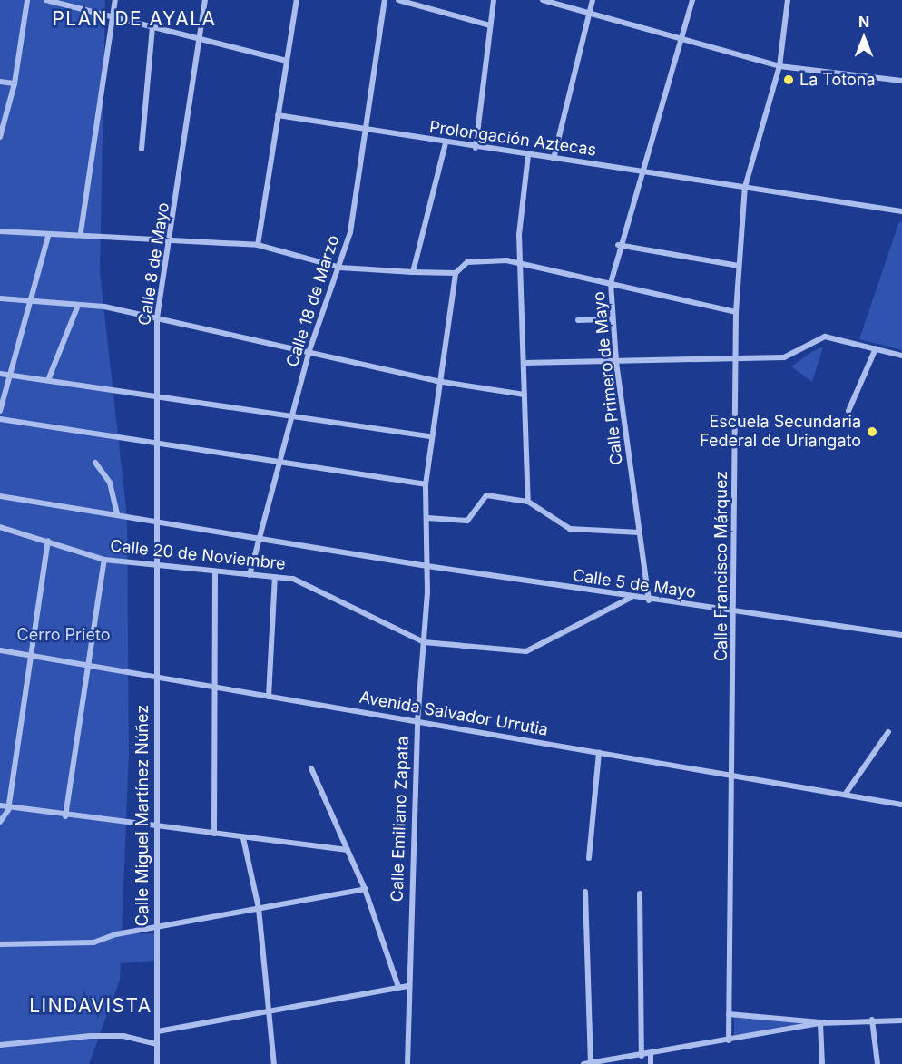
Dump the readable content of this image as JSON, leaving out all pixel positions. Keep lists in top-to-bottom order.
{
  "streets": {
    "street": [
      "Prolongación Aztecas",
      "Calle 8 de Mayo",
      "Calle 18 de Marzo",
      "Calle Primero de Mayo",
      "Calle 20 de Noviembre",
      "Calle Francisco Márquez",
      "Calle 5 de Mayo",
      "Avenida Salvador Urrutia",
      "Calle Miguel Martínez Núñez",
      "Calle Emiliano Zapata"
    ]
  },
  "crossings": [
    ["Prolongación Aztecas", "Calle 18 de Marzo"],
    ["Prolongación Aztecas", "Calle Primero de Mayo"],
    ["Prolongación Aztecas", "Calle Francisco Márquez"],
    ["Calle 8 de Mayo", "Calle 20 de Noviembre"],
    ["Calle 8 de Mayo", "Calle 5 de Mayo"],
    ["Calle 8 de Mayo", "Calle Miguel Martínez Núñez"],
    ["Calle 18 de Marzo", "Calle 20 de Noviembre"],
    ["Calle 18 de Marzo", "Calle 5 de Mayo"],
    ["Calle Primero de Mayo", "Calle 5 de Mayo"],
    ["Calle 20 de Noviembre", "Calle 5 de Mayo"],
    ["Calle 20 de Noviembre", "Calle Miguel Martínez Núñez"],
    ["Calle 20 de Noviembre", "Calle Emiliano Zapata"],
    ["Calle Francisco Márquez", "Calle 5 de Mayo"],
    ["Calle Francisco Márquez", "Avenida Salvador Urrutia"],
    ["Calle 5 de Mayo", "Calle Emiliano Zapata"],
    ["Avenida Salvador Urrutia", "Calle Miguel Martínez Núñez"],
    ["Avenida Salvador Urrutia", "Calle Emiliano Zapata"]
  ],
  "districts": ["PLAN DE AYALA", "LINDAVISTA"],
  "parks": ["Cerro Prieto"],
  "places": ["La Totona", "Escuela Secundaria Federal de Uriangato"],
  "north": "top"
}
